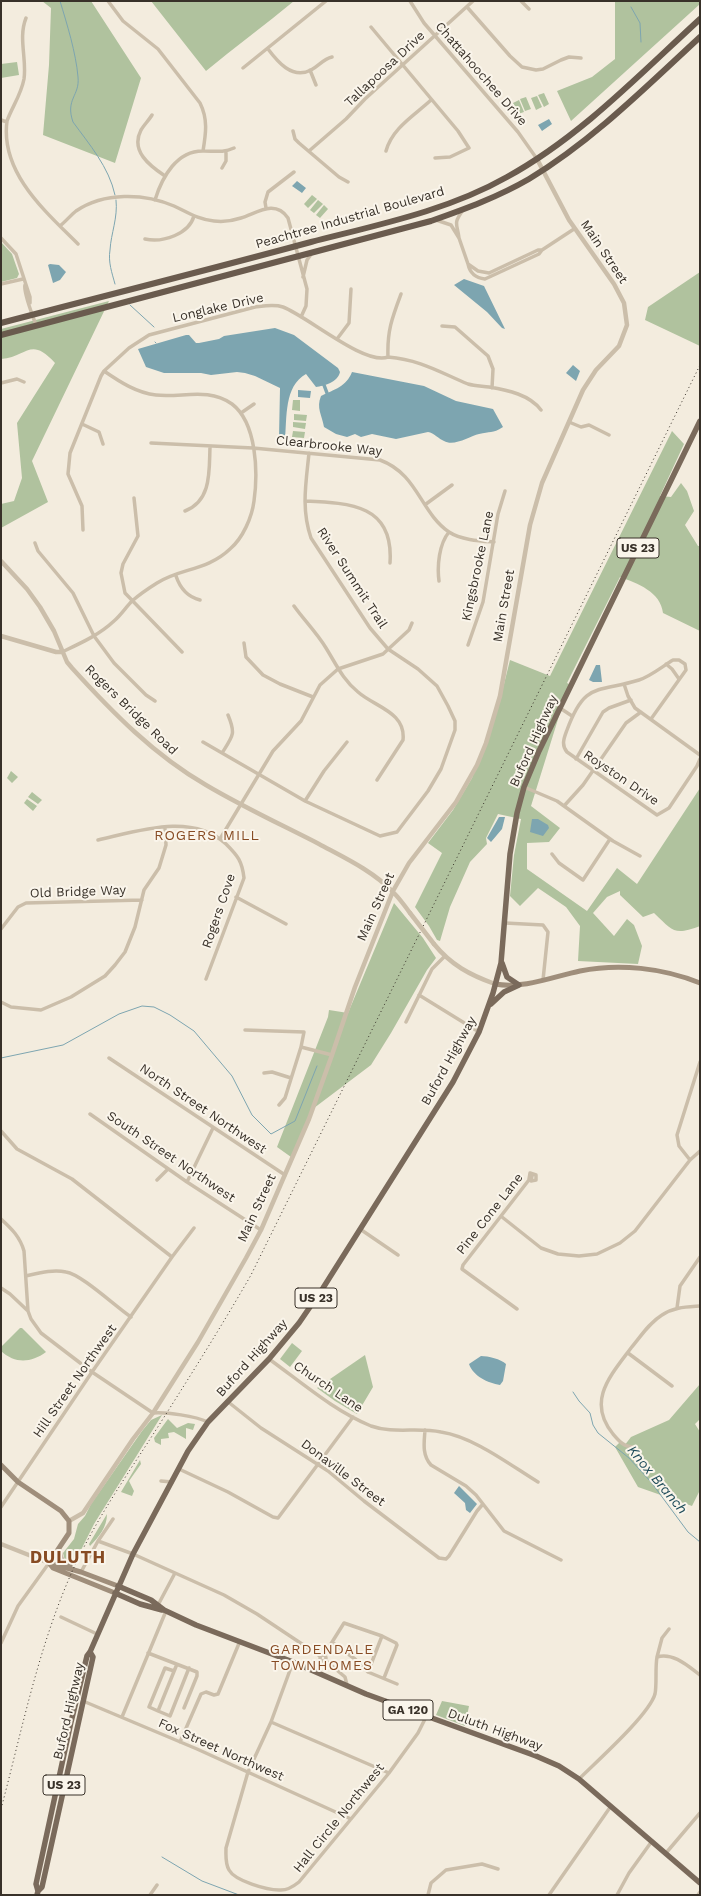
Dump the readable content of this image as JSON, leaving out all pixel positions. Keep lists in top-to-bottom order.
{
  "streets": {
    "highway": ["Peachtree Industrial Boulevard"],
    "main road": [
      "US 23",
      "Buford Highway",
      "GA 120",
      "Duluth Highway"
    ],
    "street": [
      "Tallapoosa Drive",
      "Chattahoochee Drive",
      "Main Street",
      "Longlake Drive",
      "Clearbrooke Way",
      "Kingsbrooke Lane",
      "River Summit Trail",
      "Rogers Bridge Road",
      "Royston Drive",
      "Old Bridge Way",
      "Rogers Cove",
      "North Street Northwest",
      "South Street Northwest",
      "Pine Cone Lane",
      "Hill Street Northwest",
      "Church Lane",
      "Donaville Street",
      "Fox Street Northwest",
      "Hall Circle Northwest"
    ]
  },
  "crossings": [
    ["Tallapoosa Drive", "Chattahoochee Drive"],
    ["Chattahoochee Drive", "Peachtree Industrial Boulevard"],
    ["Chattahoochee Drive", "Main Street"],
    ["Peachtree Industrial Boulevard", "Main Street"],
    ["Main Street", "Rogers Bridge Road"],
    ["Main Street", "North Street Northwest"],
    ["Main Street", "South Street Northwest"],
    ["Clearbrooke Way", "Kingsbrooke Lane"],
    ["Clearbrooke Way", "River Summit Trail"],
    ["Rogers Bridge Road", "Buford Highway"],
    ["Buford Highway", "Church Lane"],
    ["Buford Highway", "Donaville Street"],
    ["Buford Highway", "Duluth Highway"],
    ["Buford Highway", "Fox Street Northwest"],
    ["Duluth Highway", "Hall Circle Northwest"],
    ["Fox Street Northwest", "Hall Circle Northwest"]
  ],
  "districts": ["ROGERS MILL", "DULUTH", "GARDENDALE TOWNHOMES"],
  "water": ["Knox Branch"]
}
